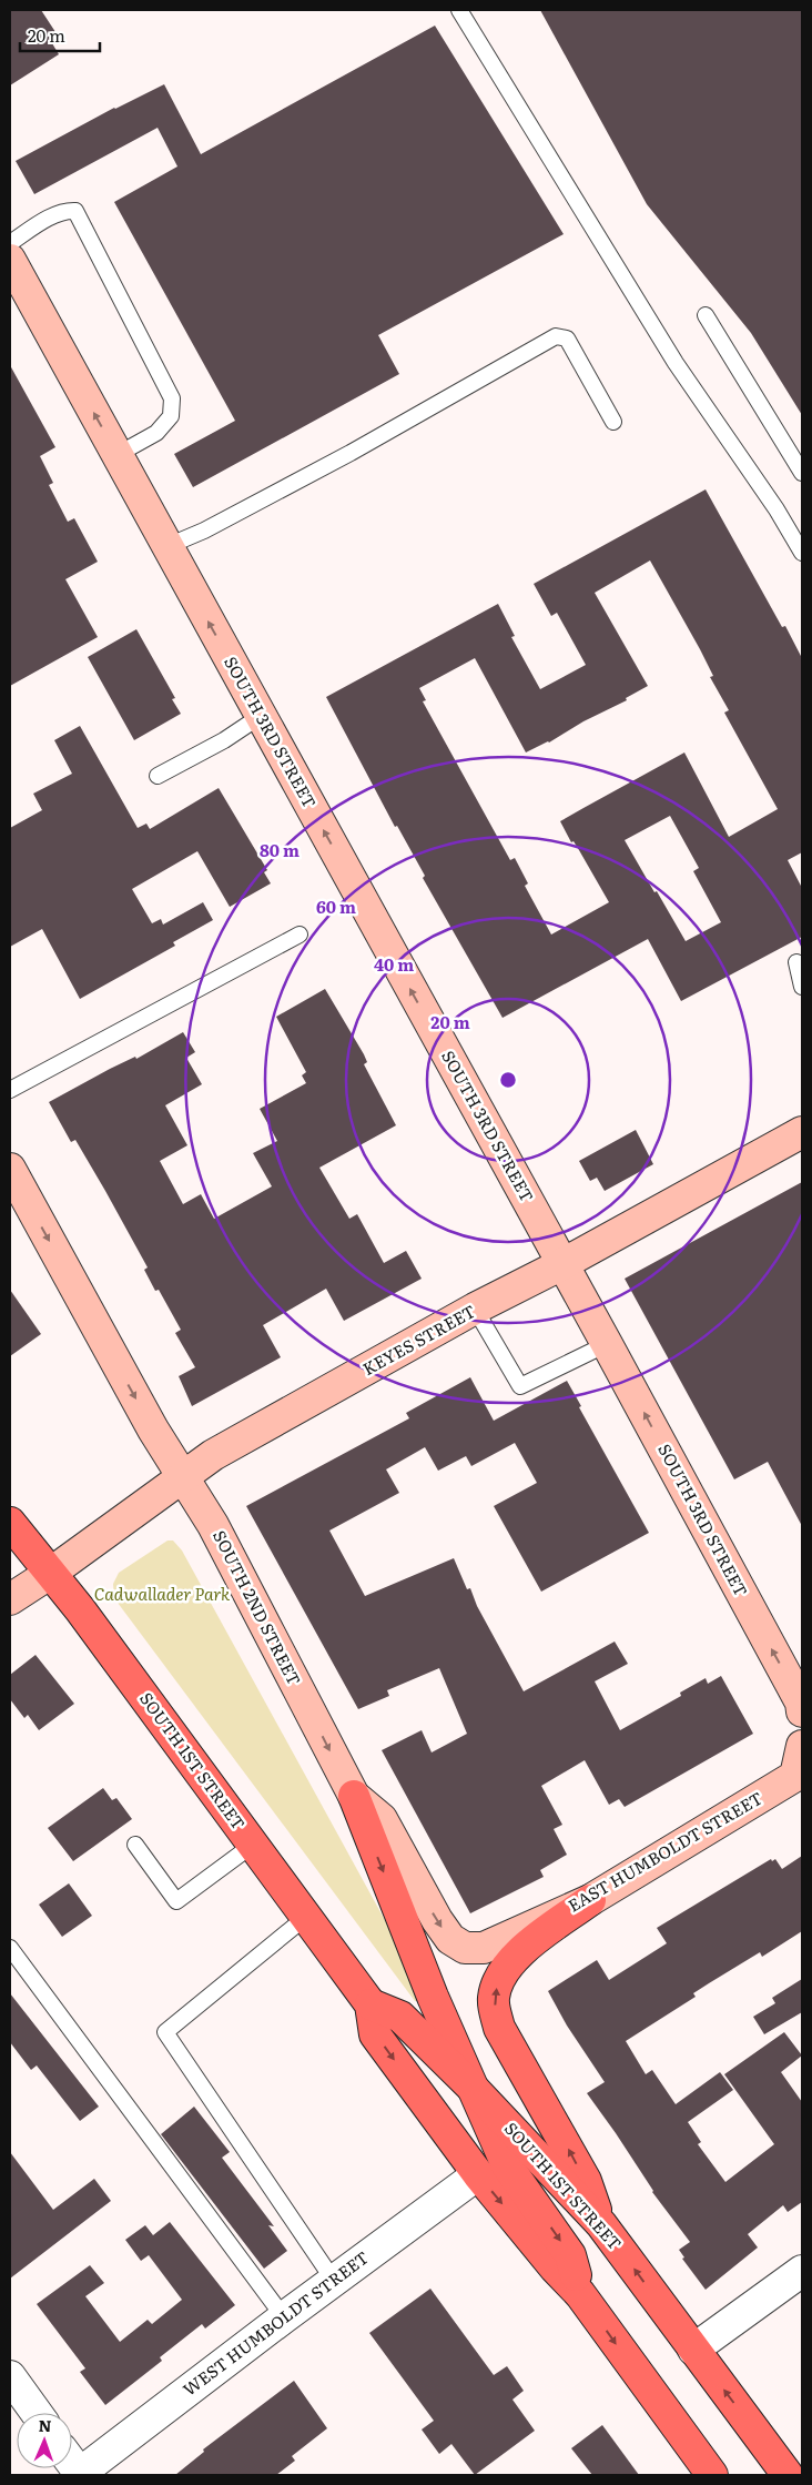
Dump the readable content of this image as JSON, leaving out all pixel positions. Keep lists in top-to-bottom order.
{
  "streets": {
    "main road": ["SOUTH 1ST STREET"],
    "street": [
      "SOUTH 3RD STREET",
      "KEYES STREET",
      "SOUTH 2ND STREET",
      "EAST HUMBOLDT STREET",
      "WEST HUMBOLDT STREET"
    ]
  },
  "crossings": [
    ["SOUTH 3RD STREET", "KEYES STREET"],
    ["KEYES STREET", "SOUTH 2ND STREET"],
    ["KEYES STREET", "SOUTH 1ST STREET"],
    ["SOUTH 2ND STREET", "EAST HUMBOLDT STREET"],
    ["SOUTH 1ST STREET", "WEST HUMBOLDT STREET"]
  ],
  "one_way": ["SOUTH 3RD STREET", "SOUTH 2ND STREET"],
  "parks": ["Cadwallader Park"],
  "scale_bar": "20 m",
  "north": "top",
  "rings": [
    "80 m",
    "60 m",
    "40 m",
    "20 m"
  ]
}
